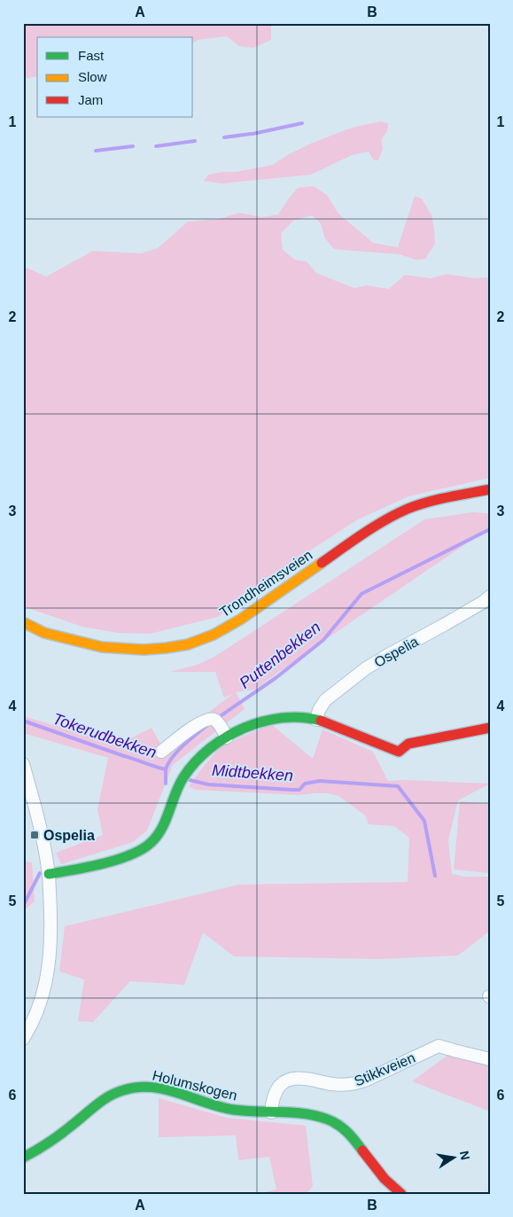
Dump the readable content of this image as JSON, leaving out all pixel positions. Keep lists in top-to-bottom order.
{
  "streets": {
    "main road": ["Trondheimsveien", "Holumskogen"],
    "street": ["Ospelia", "Stikkveien"]
  },
  "crossings": [
    ["Stikkveien", "Holumskogen"]
  ],
  "water": ["Puttenbekken", "Tokerudbekken", "Midtbekken"],
  "places": {
    "transit": ["Ospelia"]
  },
  "legend": ["Fast", "Slow", "Jam"],
  "north": "right",
  "grid": {
    "columns": ["A", "B"],
    "rows": [
      "1",
      "2",
      "3",
      "4",
      "5",
      "6"
    ]
  }
}
